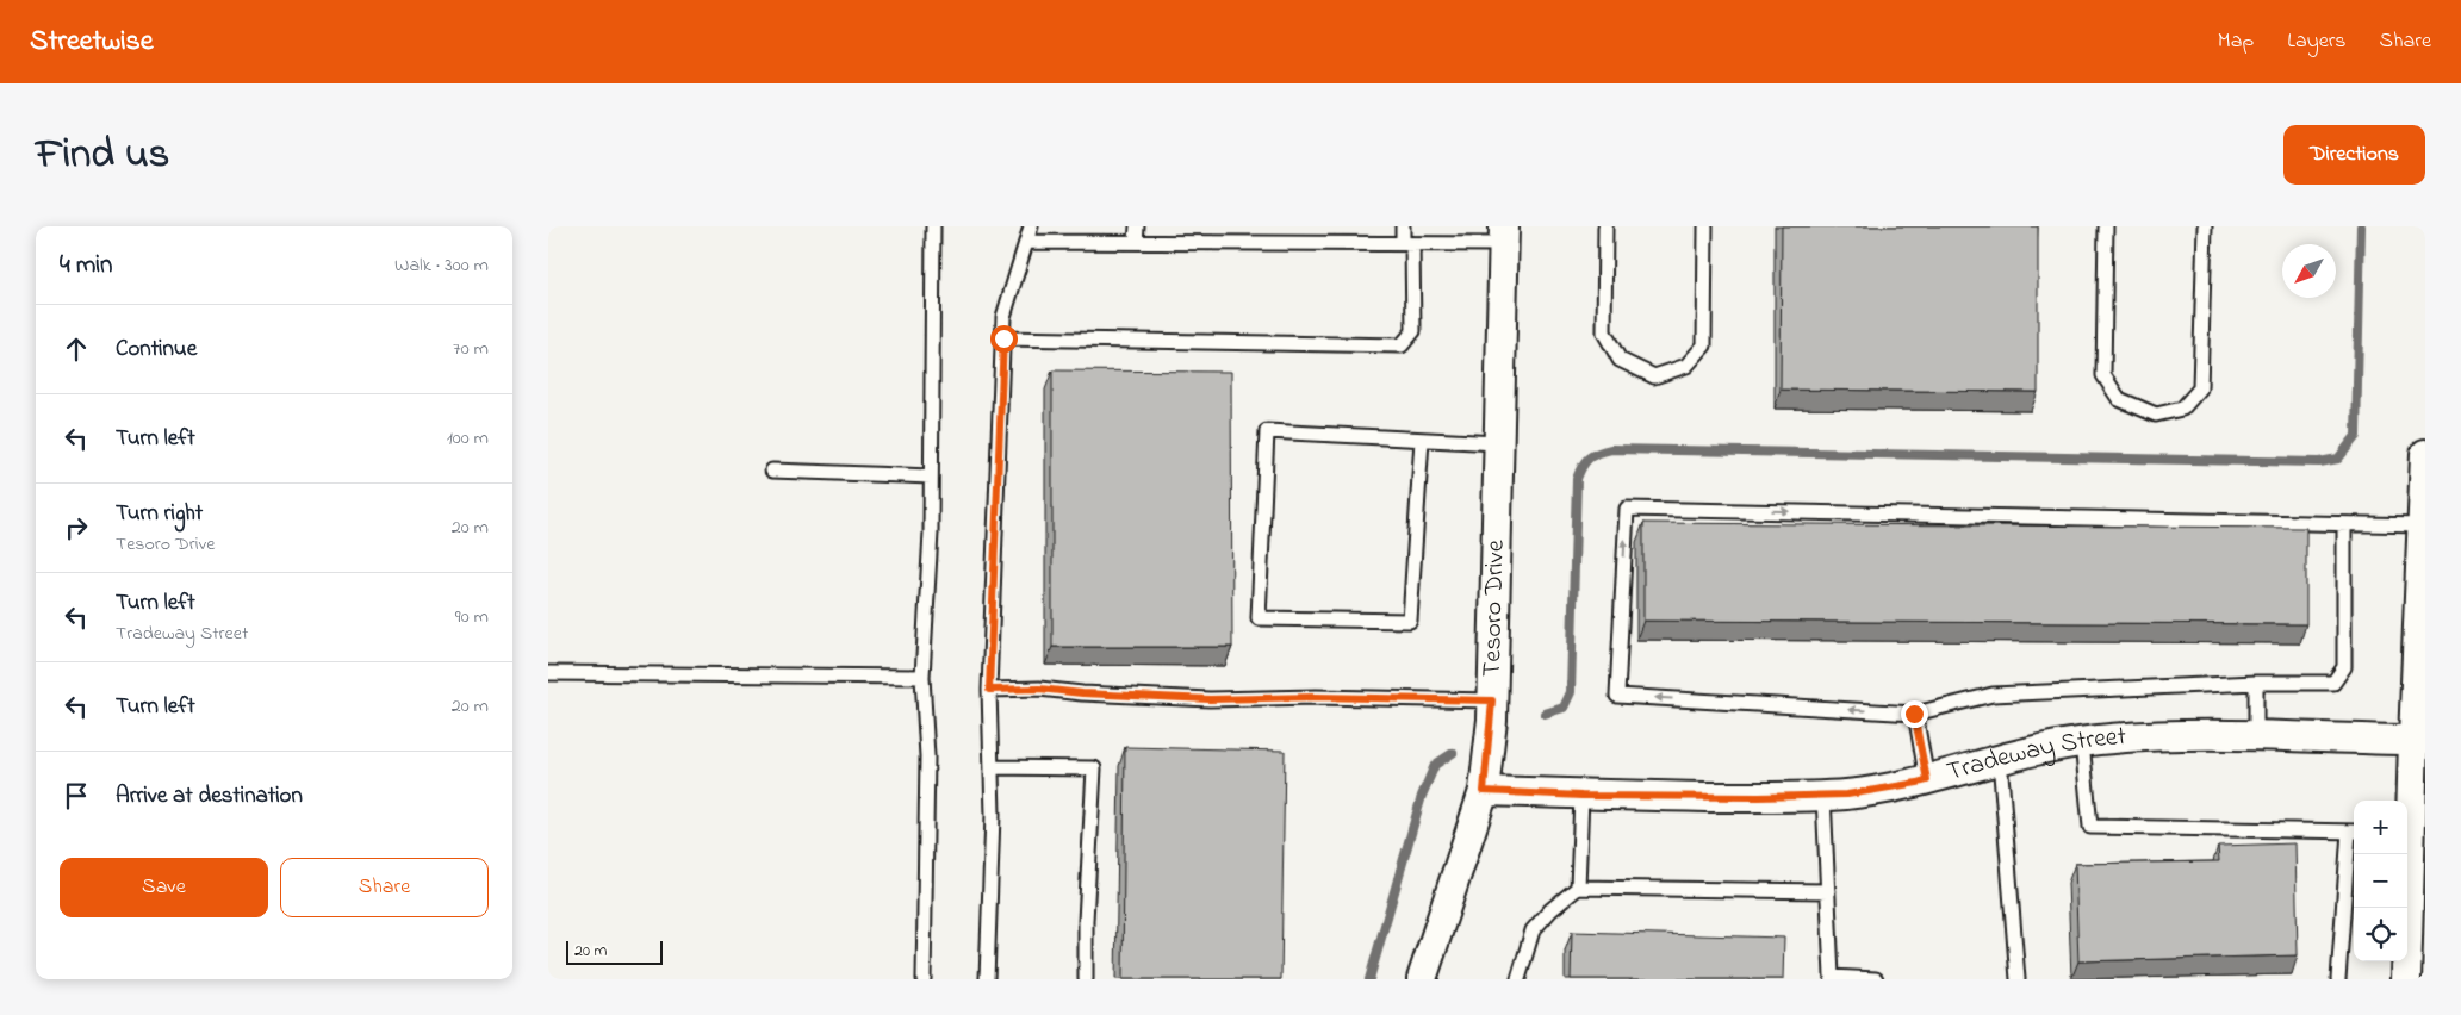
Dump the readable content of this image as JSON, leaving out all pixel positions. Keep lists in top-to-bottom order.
{
  "streets": {
    "street": ["Tesoro Drive", "Tradeway Street"]
  },
  "crossings": [
    ["Tesoro Drive", "Tradeway Street"]
  ],
  "scale_bar": "20 m",
  "north": "bottom left",
  "page": {
    "header": "Streetwise",
    "nav": ["Map", "Layers", "Share"],
    "title": "Find us",
    "buttons": [
      "Directions",
      ["Save", "Share"]
    ],
    "heading": ["4 min", "Walk · 300 m"],
    "list": [
      ["Continue", "70 m"],
      ["Turn left", "100 m"],
      ["Turn right", "Tesoro Drive", "20 m"],
      ["Turn left", "Tradeway Street", "90 m"],
      ["Turn left", "20 m"],
      "Arrive at destination"
    ],
    "map_buttons": ["+", "−"],
    "scale": "20 m"
  }
}
